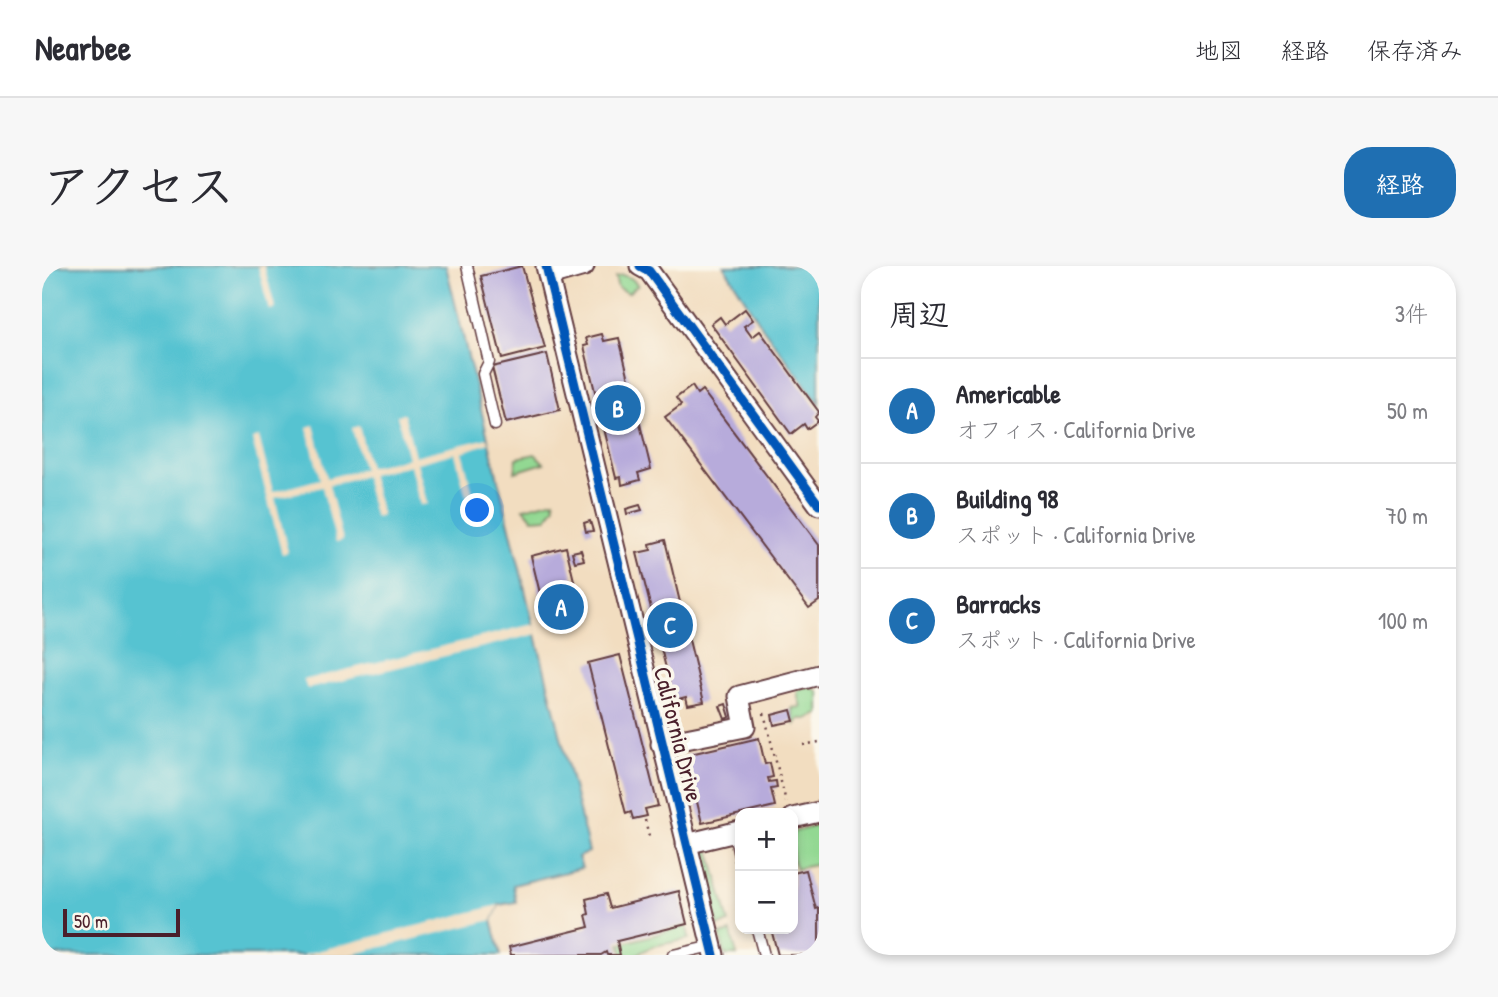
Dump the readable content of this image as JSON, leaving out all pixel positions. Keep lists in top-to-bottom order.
{
  "streets": {
    "street": ["California Drive"]
  },
  "scale_bar": "50 m",
  "page": {
    "header": "Nearbee",
    "nav": ["地図", "経路", "保存済み"],
    "title": "アクセス",
    "buttons": "経路",
    "heading": ["周辺", "3件"],
    "list": [
      {
        "mark": "A",
        "name": "Americable",
        "note": "オフィス · California Drive",
        "value": "50 m"
      },
      {
        "mark": "B",
        "name": "Building 98",
        "note": "スポット · California Drive",
        "value": "70 m"
      },
      {
        "mark": "C",
        "name": "Barracks",
        "note": "スポット · California Drive",
        "value": "100 m"
      }
    ],
    "pins": ["B", "A", "C"],
    "map_buttons": ["+", "−"],
    "scale": "50 m"
  }
}
